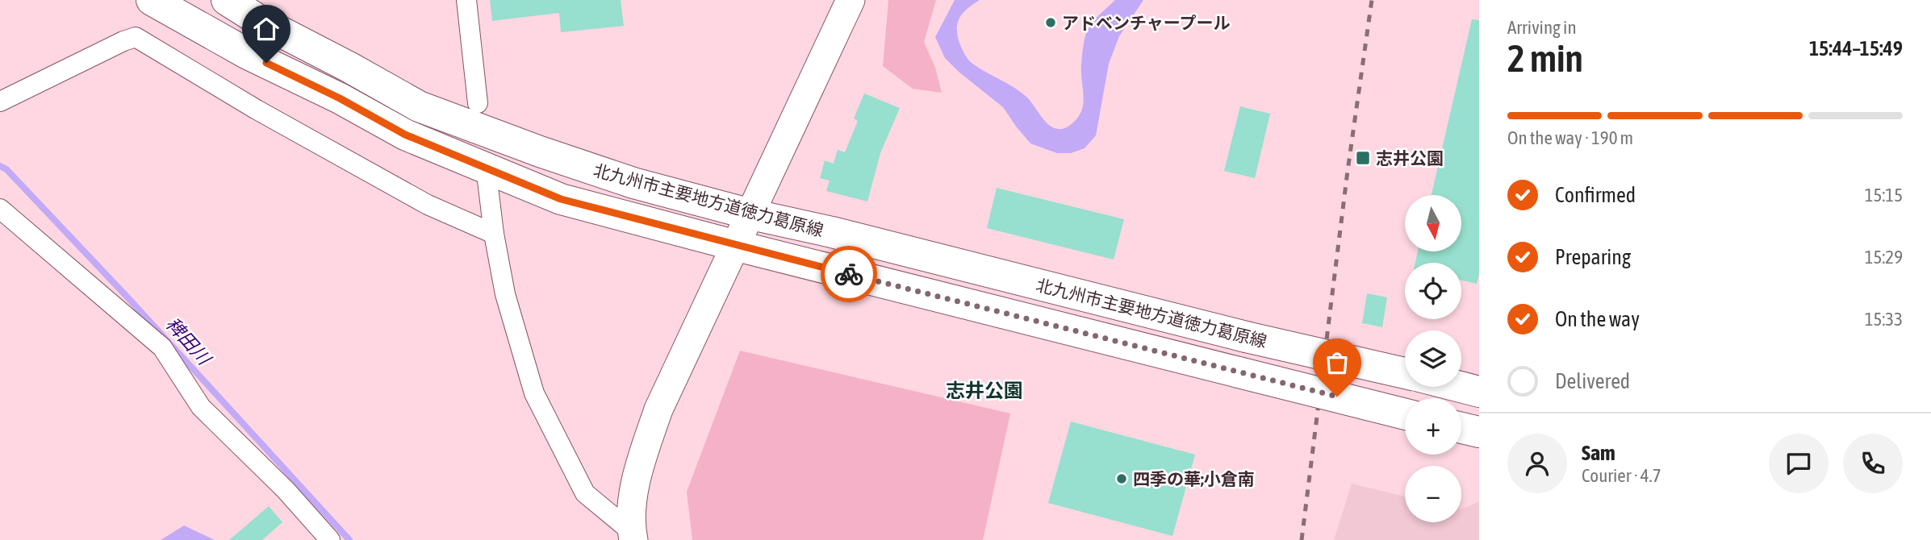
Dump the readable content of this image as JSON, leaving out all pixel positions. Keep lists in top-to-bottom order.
{
  "streets": {
    "main road": ["北九州市主要地方道徳力葛原線"]
  },
  "districts": ["志井公園"],
  "water": ["稗田川"],
  "places": {
    "other": ["アドベンチャープール", "四季の華;小倉南"],
    "transit": ["志井公園"]
  },
  "north": "bottom",
  "page": {
    "heading": ["2 min", "Arriving in", "15:44–15:49"],
    "panel": ["Sam", "Courier · 4.7"],
    "bar": "On the way · 190 m",
    "list": [
      ["Confirmed", "15:15"],
      ["Preparing", "15:29"],
      ["On the way", "15:33"],
      "Delivered"
    ],
    "map_buttons": ["+", "−"]
  }
}
